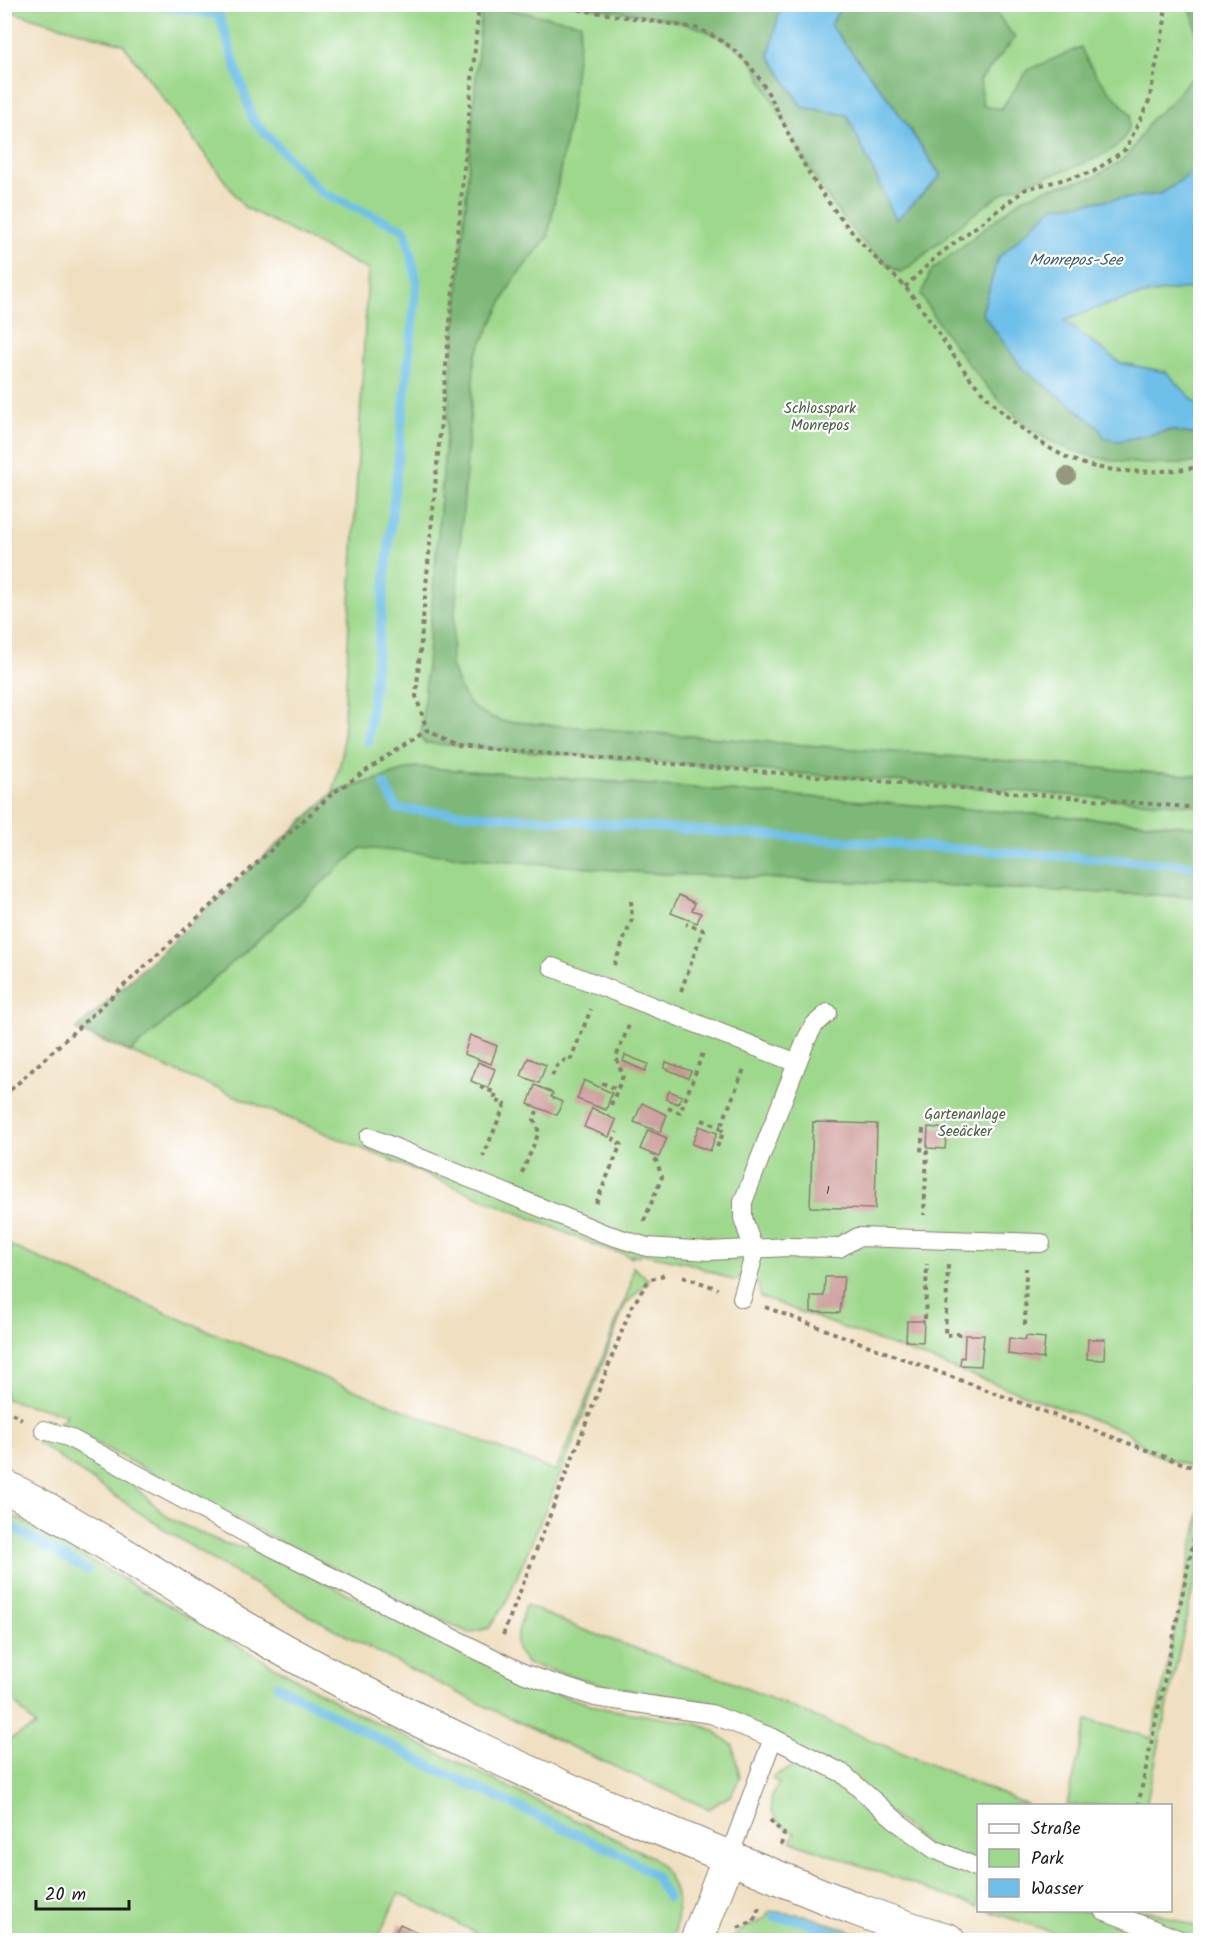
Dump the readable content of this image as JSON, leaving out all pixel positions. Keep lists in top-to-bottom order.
{
  "water": ["Monrepos-See"],
  "parks": ["Schlosspark Monrepos", "Gartenanlage Seeäcker"],
  "house_numbers": ["1"],
  "legend": ["Straße", "Park", "Wasser"],
  "scale_bar": "20 m"
}
